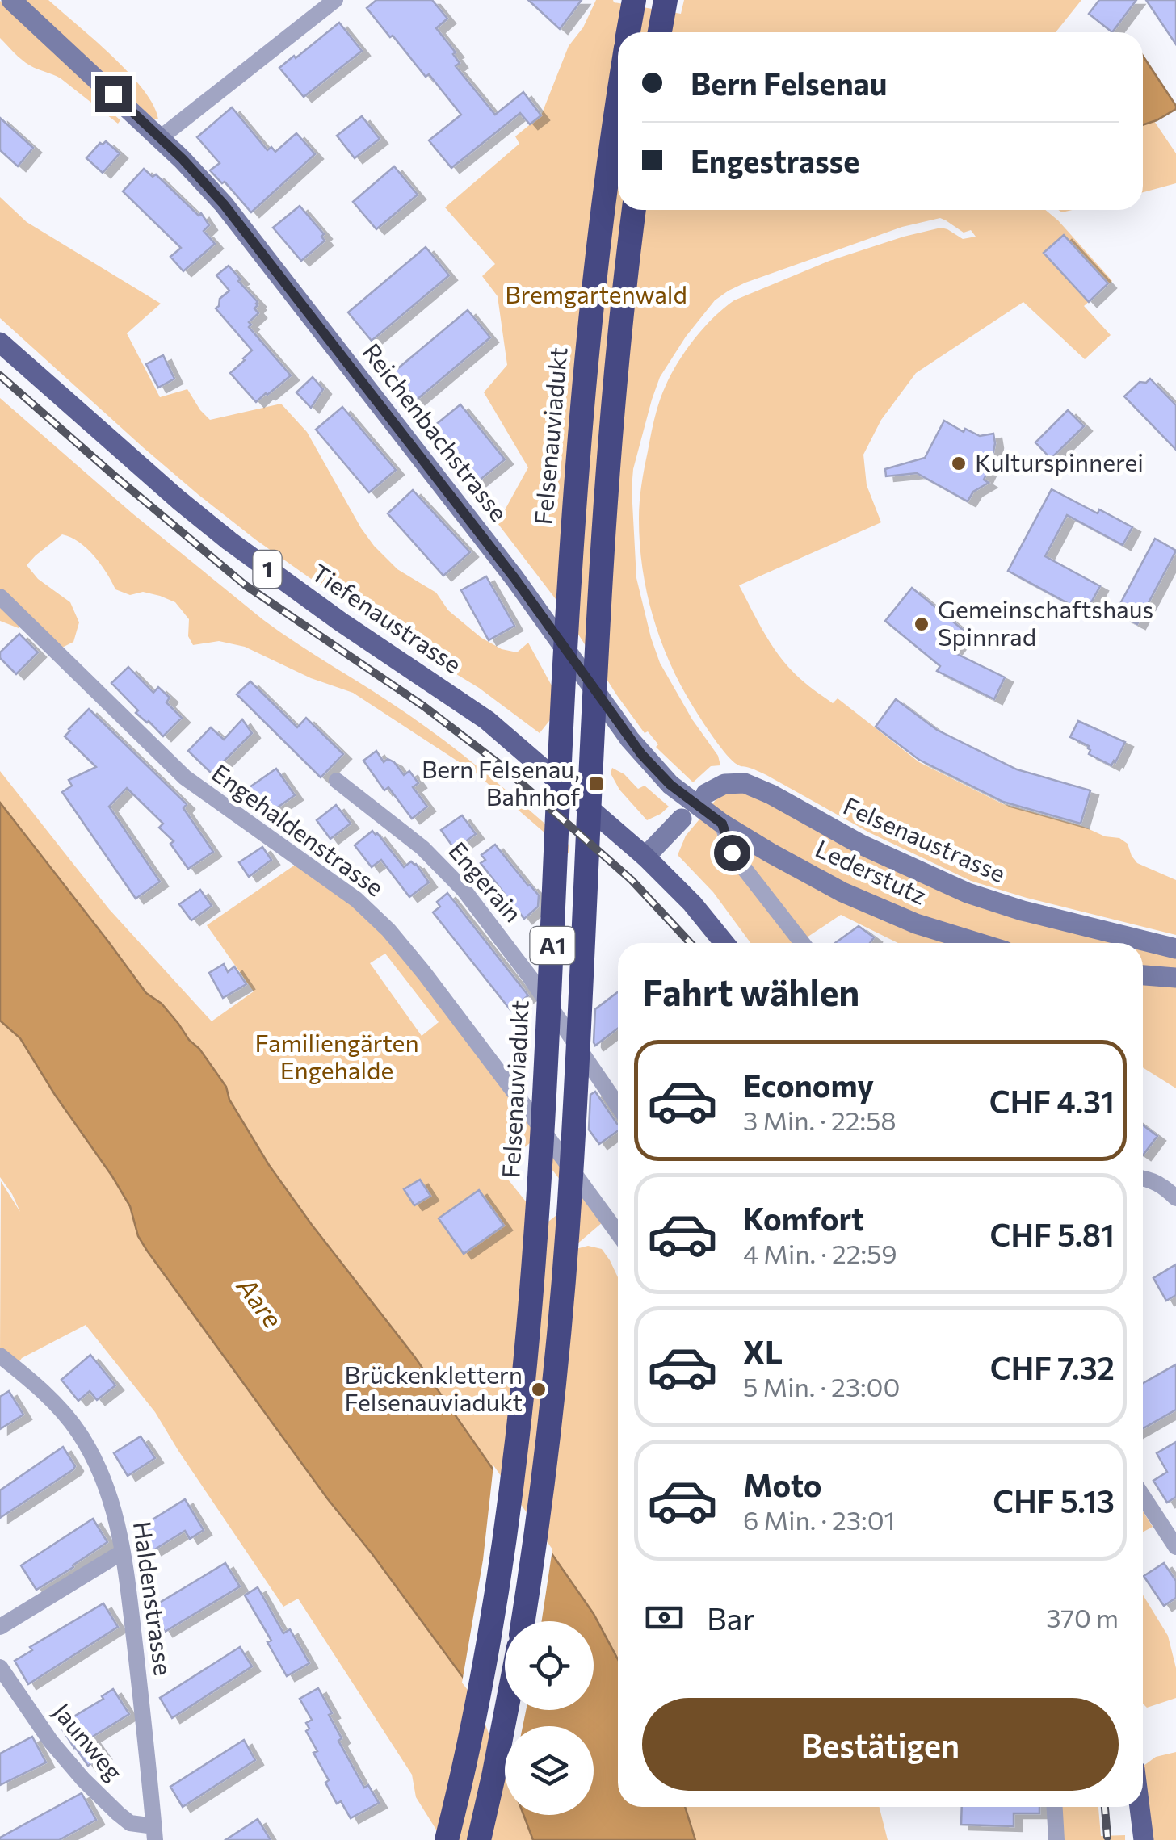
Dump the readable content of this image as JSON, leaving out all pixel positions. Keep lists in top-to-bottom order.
{
  "streets": {
    "highway": ["Felsenauviadukt", "A1"],
    "main road": ["1", "Tiefenaustrasse"],
    "street": [
      "Reichenbachstrasse",
      "Engehaldenstrasse",
      "Felsenaustrasse",
      "Lederstutz",
      "Engerain",
      "Haldenstrasse",
      "Jaunweg"
    ]
  },
  "crossings": [
    ["Reichenbachstrasse", "Lederstutz"],
    ["Haldenstrasse", "Jaunweg"]
  ],
  "water": ["Aare"],
  "parks": ["Bremgartenwald", "Familiengärten Engehalde"],
  "places": {
    "other": ["Kulturspinnerei", "Gemeinschaftshaus Spinnrad", "Brückenklettern Felsenauviadukt"],
    "transit": ["Bern Felsenau, Bahnhof"]
  },
  "page": {
    "banner": ["Bern Felsenau", "Engestrasse"],
    "heading": "Fahrt wählen",
    "list": [
      {
        "name": "Economy",
        "note": "3 Min. · 22:58",
        "value": "CHF 4.31"
      },
      {
        "name": "Komfort",
        "note": "4 Min. · 22:59",
        "value": "CHF 5.81"
      },
      {
        "name": "XL",
        "note": "5 Min. · 23:00",
        "value": "CHF 7.32"
      },
      {
        "name": "Moto",
        "note": "6 Min. · 23:01",
        "value": "CHF 5.13"
      }
    ],
    "pay": ["Bar", "370 m"],
    "buttons": "Bestätigen"
  }
}
